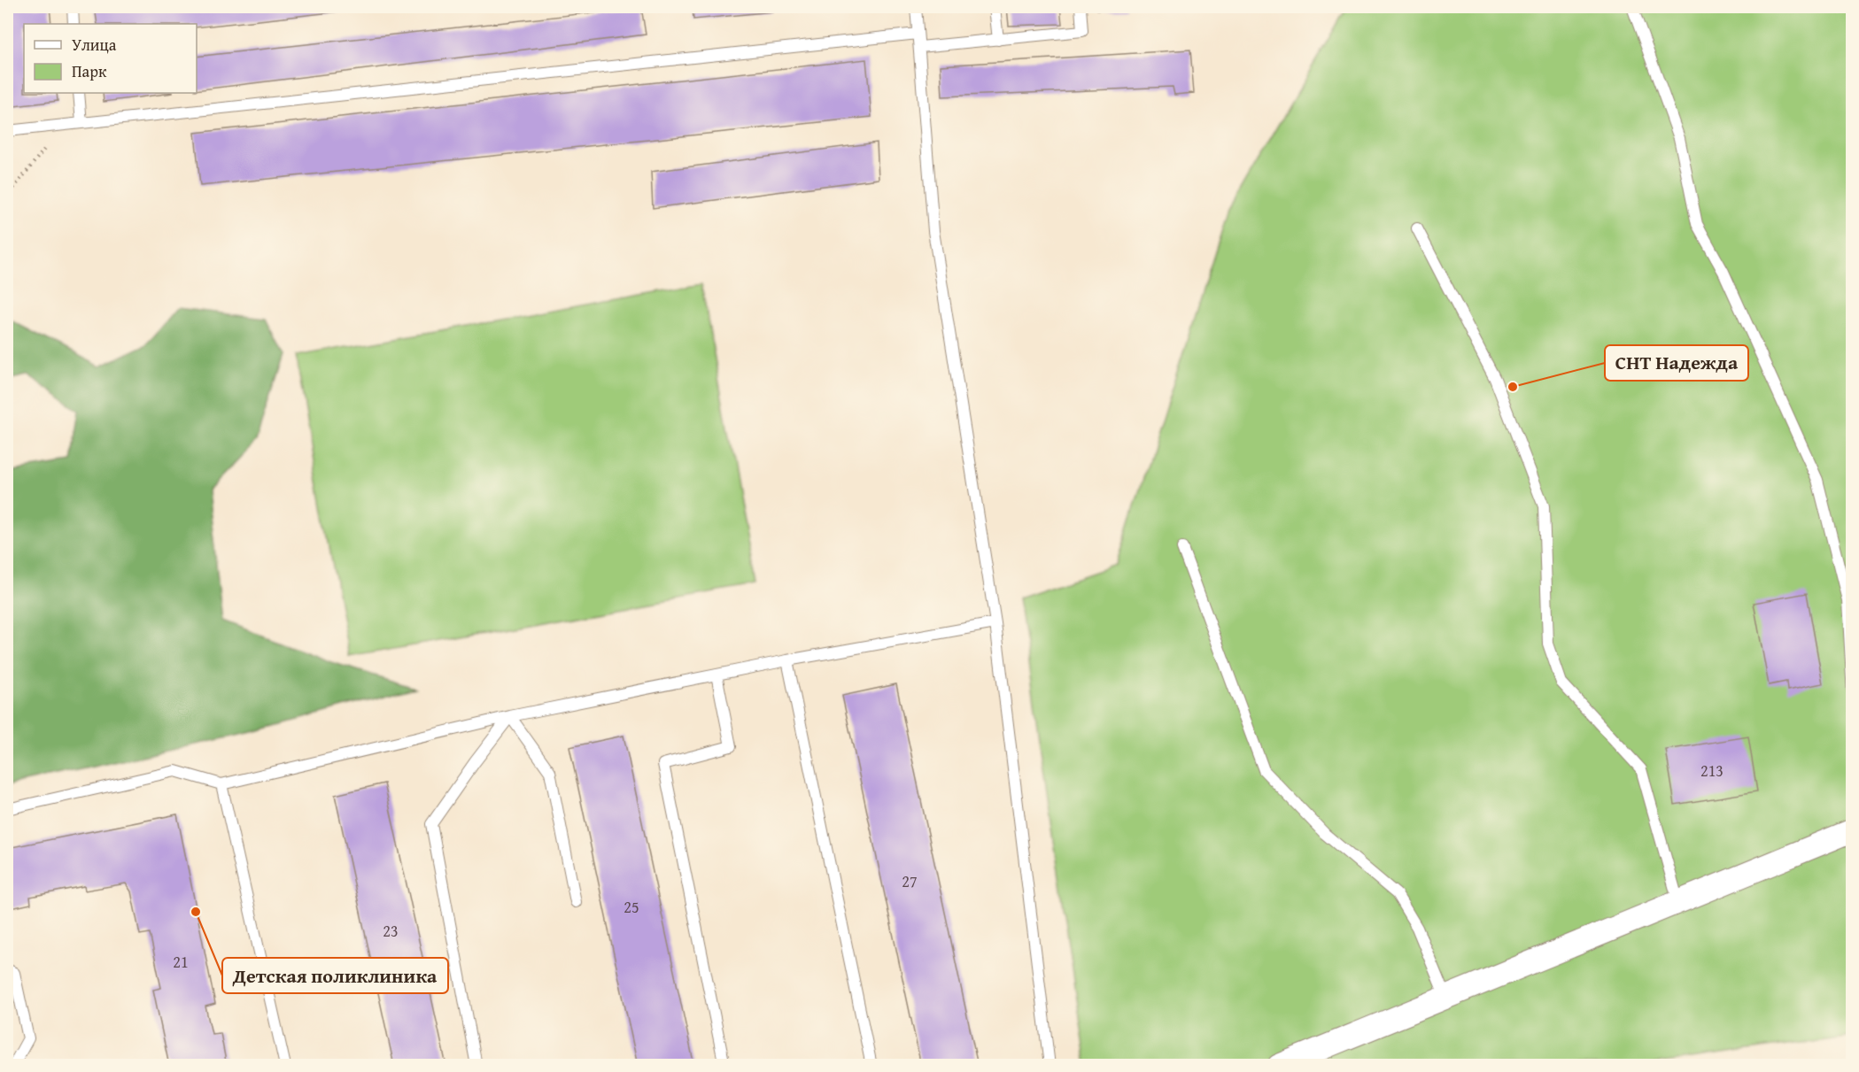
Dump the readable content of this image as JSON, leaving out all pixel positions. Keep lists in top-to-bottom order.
{
  "places": ["СНТ Надежда", "Детская поликлиника"],
  "house_numbers": [
    "213",
    "27",
    "25",
    "23",
    "21"
  ],
  "legend": ["Улица", "Парк"]
}
